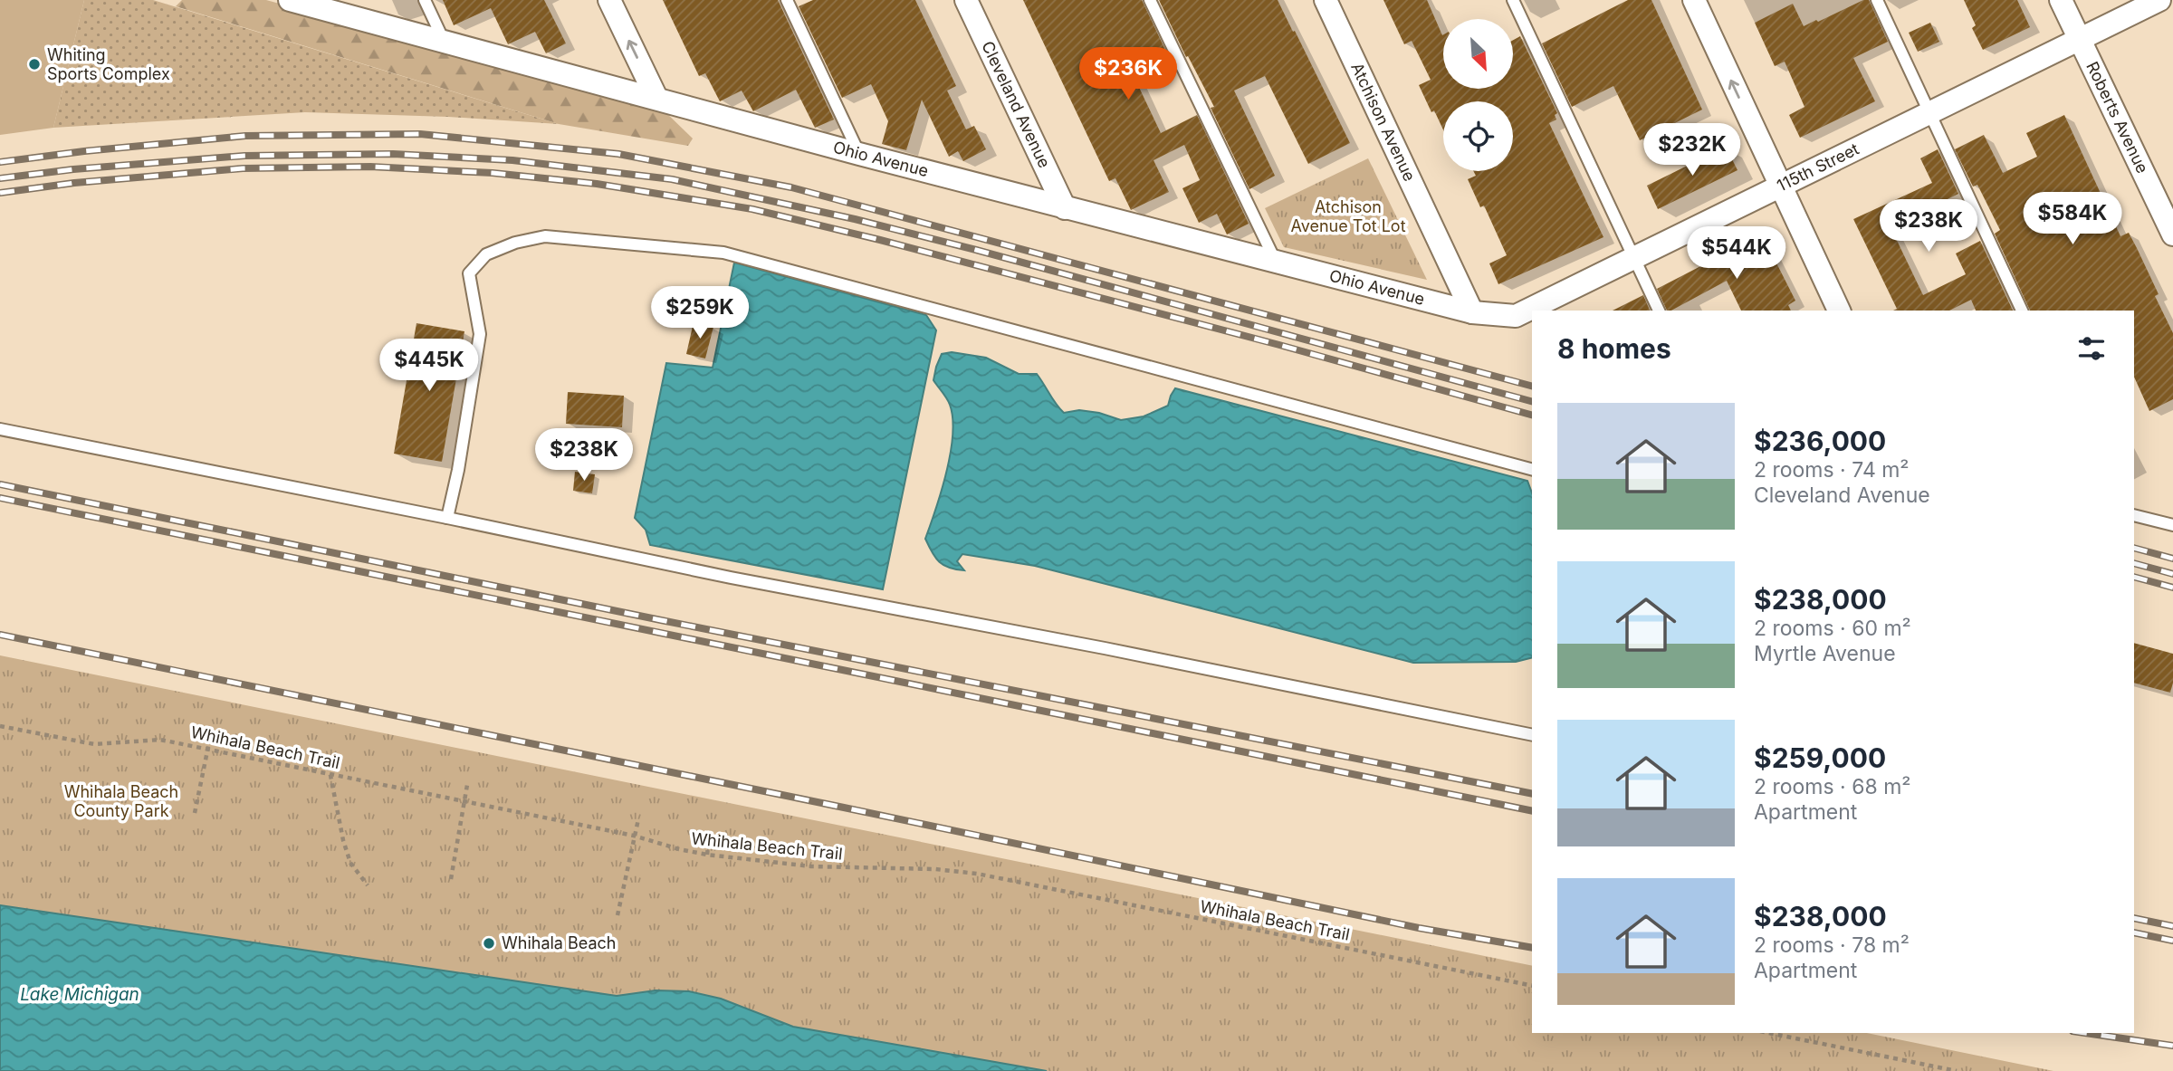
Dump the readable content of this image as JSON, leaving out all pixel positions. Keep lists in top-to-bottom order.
{
  "streets": {
    "street": [
      "Cleveland Avenue",
      "Roberts Avenue",
      "Atchison Avenue",
      "Ohio Avenue",
      "115th Street"
    ],
    "path": ["Whihala Beach Trail"]
  },
  "crossings": [
    ["Cleveland Avenue", "Ohio Avenue"],
    ["Roberts Avenue", "115th Street"],
    ["Atchison Avenue", "Ohio Avenue"],
    ["Atchison Avenue", "115th Street"],
    ["Ohio Avenue", "115th Street"]
  ],
  "water": ["Lake Michigan"],
  "parks": ["Atchison Avenue Tot Lot", "Whihala Beach County Park"],
  "places": ["Whiting Sports Complex", "Whihala Beach"],
  "north": "bottom right",
  "page": {
    "price": [
      "$236K",
      "$232K",
      "$584K",
      "$238K",
      "$544K",
      "$259K",
      "$445K",
      "$238K"
    ],
    "heading": "8 homes",
    "list": [
      {
        "name": "$236,000",
        "note": "2 rooms · 74 m² · Cleveland Avenue"
      },
      {
        "name": "$238,000",
        "note": "2 rooms · 60 m² · Myrtle Avenue"
      },
      {
        "name": "$259,000",
        "note": "2 rooms · 68 m² · Apartment"
      },
      {
        "name": "$238,000",
        "note": "2 rooms · 78 m² · Apartment"
      }
    ]
  }
}
